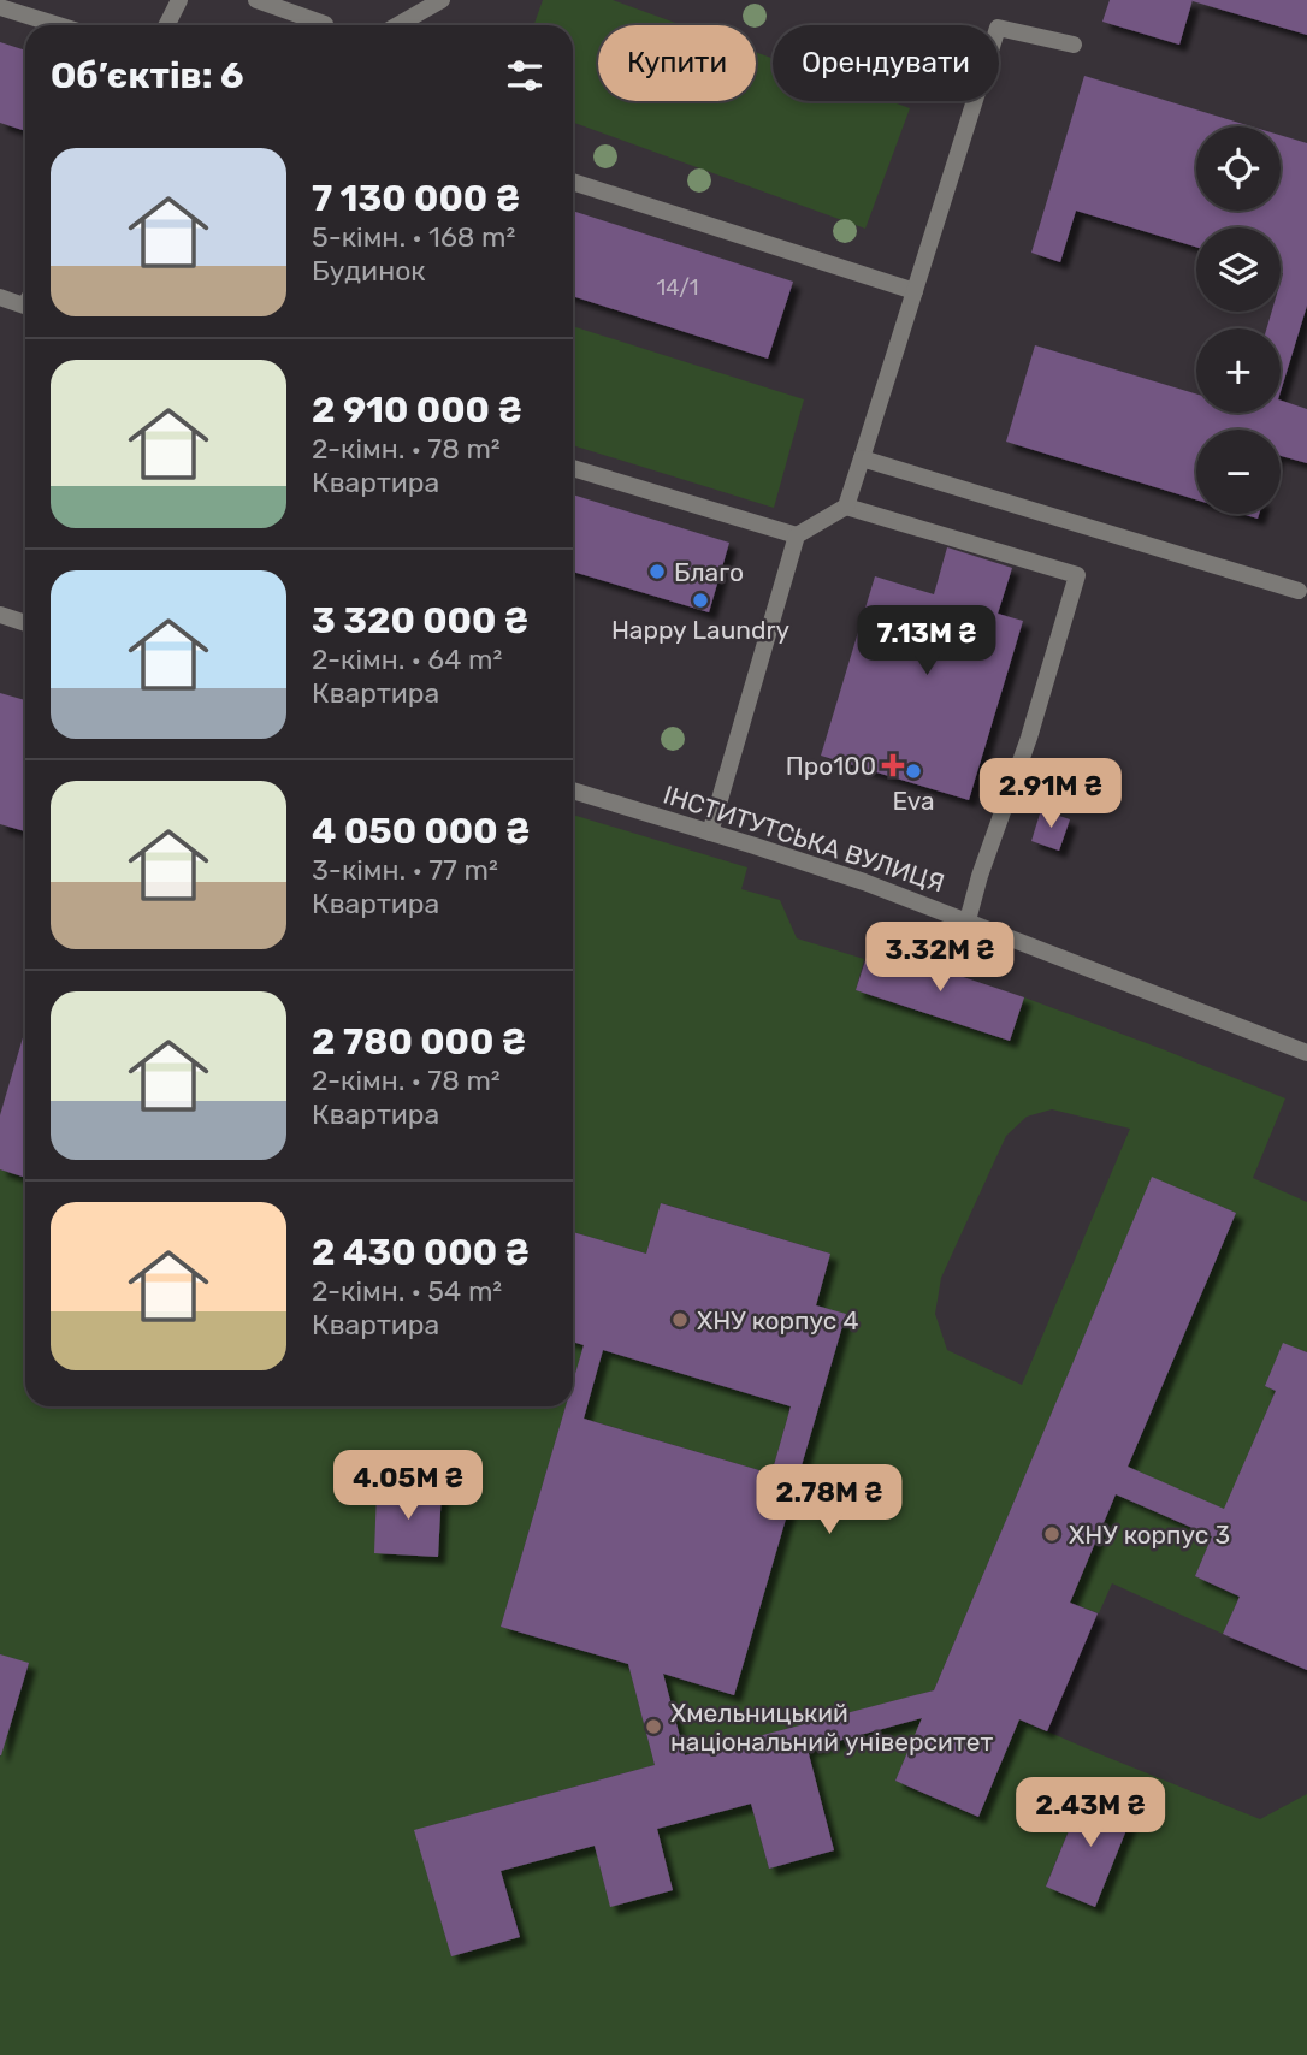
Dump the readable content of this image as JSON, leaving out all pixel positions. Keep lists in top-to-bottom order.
{
  "streets": {
    "street": ["ІНСТИТУТСЬКА ВУЛИЦЯ"]
  },
  "places": {
    "other": [
      "Благо",
      "Happy Laundry",
      "Eva",
      "ХНУ корпус 4",
      "ХНУ корпус 3",
      "Хмельницький національний університет"
    ],
    "health": ["Про100"]
  },
  "house_numbers": ["14/1"],
  "page": {
    "chip": ["Купити", "Орендувати"],
    "heading": "Об’єктів: 6",
    "map_buttons": ["+", "−"],
    "list": [
      {
        "name": "7 130 000 ₴",
        "note": "5-кімн. · 168 m² · Будинок"
      },
      {
        "name": "2 910 000 ₴",
        "note": "2-кімн. · 78 m² · Квартира"
      },
      {
        "name": "3 320 000 ₴",
        "note": "2-кімн. · 64 m² · Квартира"
      },
      {
        "name": "4 050 000 ₴",
        "note": "3-кімн. · 77 m² · Квартира"
      },
      {
        "name": "2 780 000 ₴",
        "note": "2-кімн. · 78 m² · Квартира"
      },
      {
        "name": "2 430 000 ₴",
        "note": "2-кімн. · 54 m² · Квартира"
      }
    ],
    "price": [
      "7.13M ₴",
      "2.91M ₴",
      "3.32M ₴",
      "4.05M ₴",
      "2.78M ₴",
      "2.43M ₴"
    ]
  }
}
